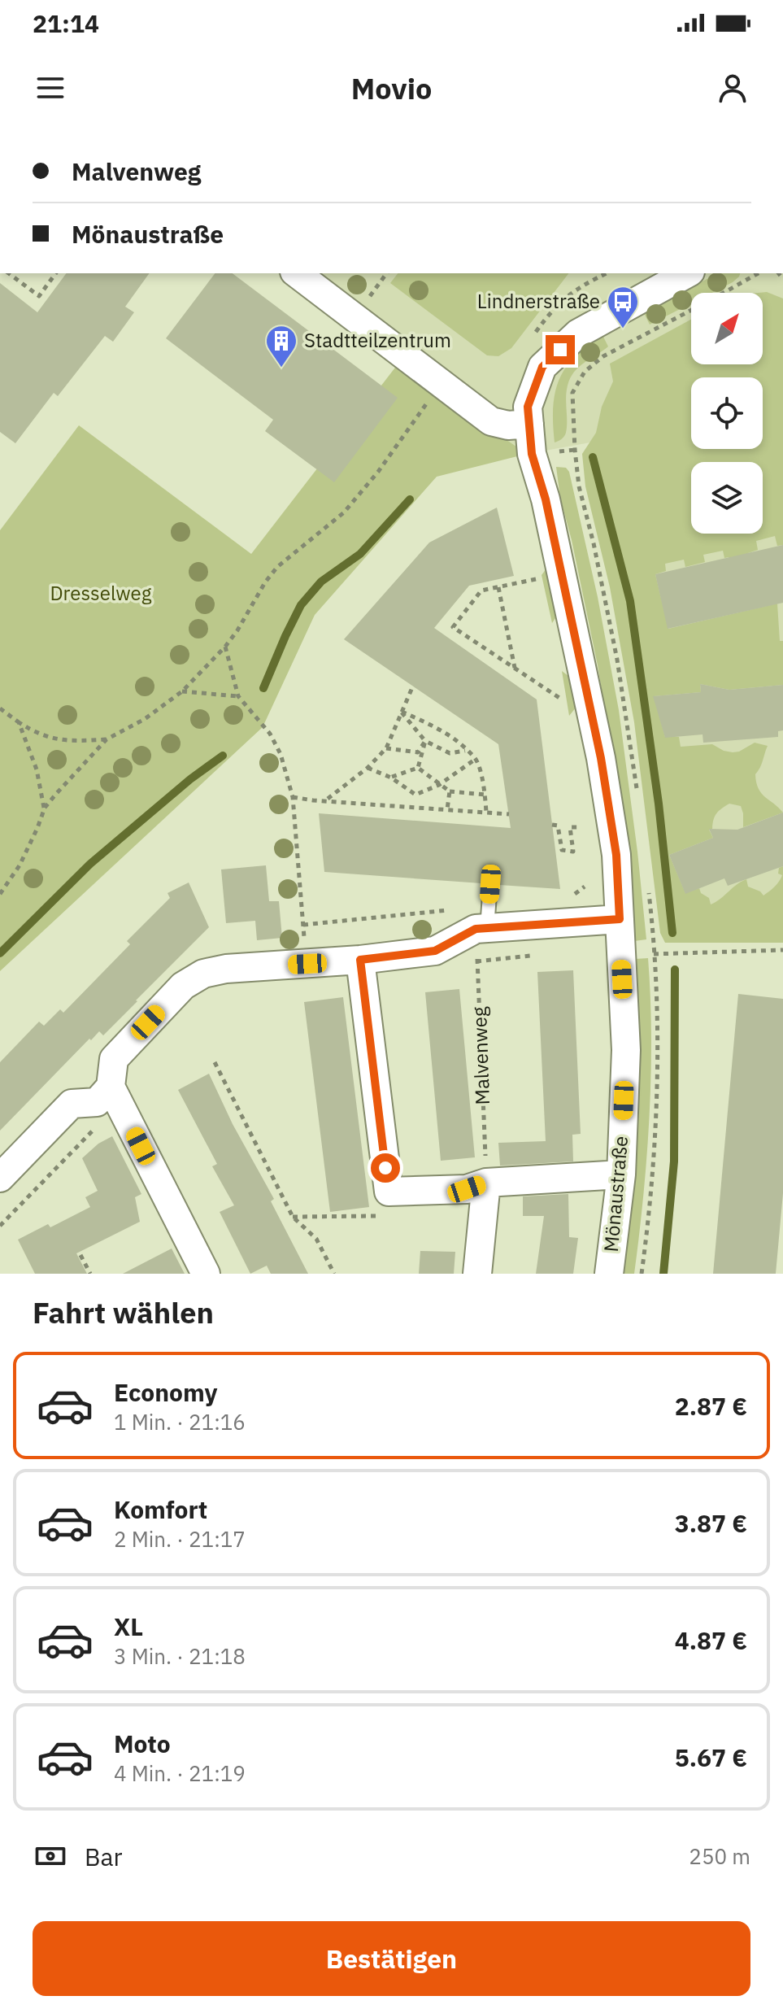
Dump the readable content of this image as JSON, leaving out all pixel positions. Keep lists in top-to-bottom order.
{
  "streets": {
    "street": ["Mönaustraße"],
    "path": ["Malvenweg"]
  },
  "parks": ["Dresselweg"],
  "places": {
    "bus stop": ["Lindnerstraße"],
    "building": ["Stadtteilzentrum"]
  },
  "north": "top right",
  "page": {
    "status": "21:14",
    "header": "Movio",
    "banner": ["Malvenweg", "Mönaustraße"],
    "heading": "Fahrt wählen",
    "list": [
      {
        "name": "Economy",
        "note": "1 Min. · 21:16",
        "value": "2.87 €"
      },
      {
        "name": "Komfort",
        "note": "2 Min. · 21:17",
        "value": "3.87 €"
      },
      {
        "name": "XL",
        "note": "3 Min. · 21:18",
        "value": "4.87 €"
      },
      {
        "name": "Moto",
        "note": "4 Min. · 21:19",
        "value": "5.67 €"
      }
    ],
    "pay": ["Bar", "250 m"],
    "buttons": "Bestätigen"
  }
}
